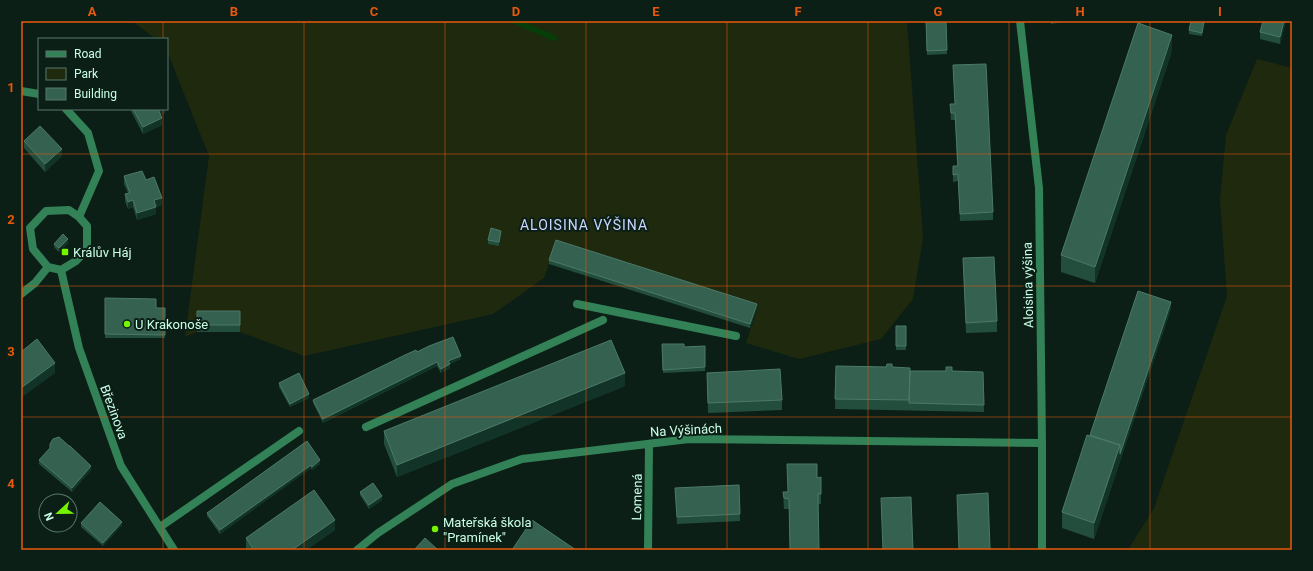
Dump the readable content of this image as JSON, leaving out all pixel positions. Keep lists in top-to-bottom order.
{
  "streets": {
    "street": [
      "Aloisina výšina",
      "Březinova",
      "Na Výšinách",
      "Lomená"
    ]
  },
  "crossings": [
    ["Aloisina výšina", "Na Výšinách"],
    ["Na Výšinách", "Lomená"]
  ],
  "districts": ["ALOISINA VÝŠINA"],
  "places": {
    "transit": ["Králův Háj"],
    "other": ["U Krakonoše", "Mateřská škola \"Pramínek\""]
  },
  "legend": ["Road", "Park", "Building"],
  "north": "left",
  "grid": {
    "columns": [
      "A",
      "B",
      "C",
      "D",
      "E",
      "F",
      "G",
      "H",
      "I"
    ],
    "rows": [
      "1",
      "2",
      "3",
      "4"
    ]
  }
}
